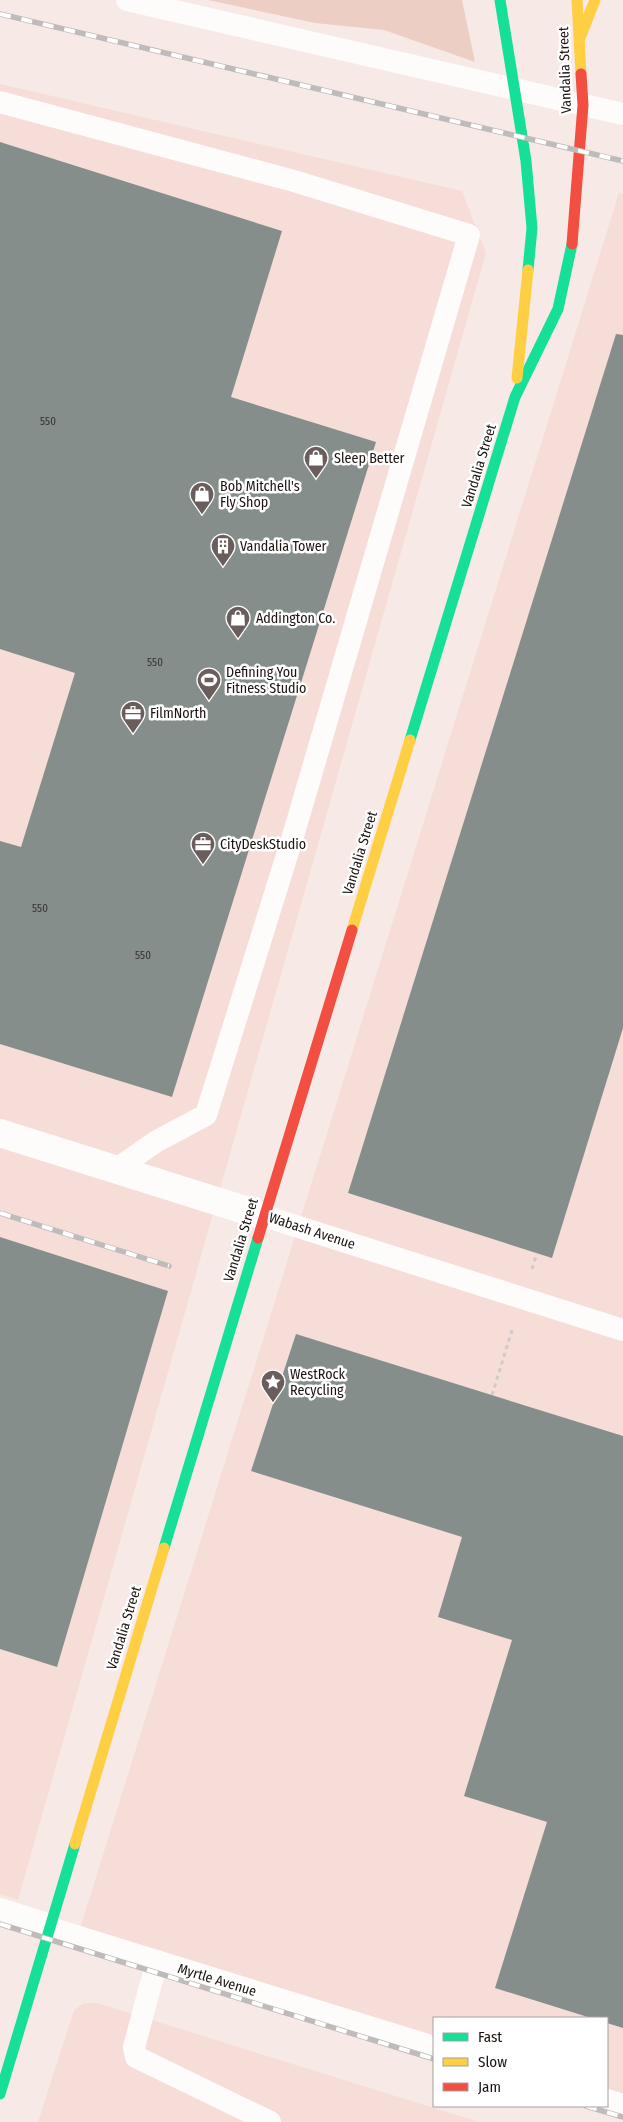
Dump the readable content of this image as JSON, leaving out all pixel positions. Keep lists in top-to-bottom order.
{
  "streets": {
    "main road": ["Vandalia Street"],
    "street": ["Wabash Avenue", "Myrtle Avenue"]
  },
  "crossings": [
    ["Vandalia Street", "Wabash Avenue"],
    ["Vandalia Street", "Myrtle Avenue"]
  ],
  "places": {
    "shop": ["Sleep Better", "Bob Mitchell's Fly Shop", "Addington Co."],
    "building": ["Vandalia Tower"],
    "sports": ["Defining You Fitness Studio"],
    "office": ["FilmNorth", "CityDeskStudio"],
    "place": ["WestRock Recycling"]
  },
  "house_numbers": [
    "550",
    "550",
    "550",
    "550"
  ],
  "legend": ["Fast", "Slow", "Jam"]
}
